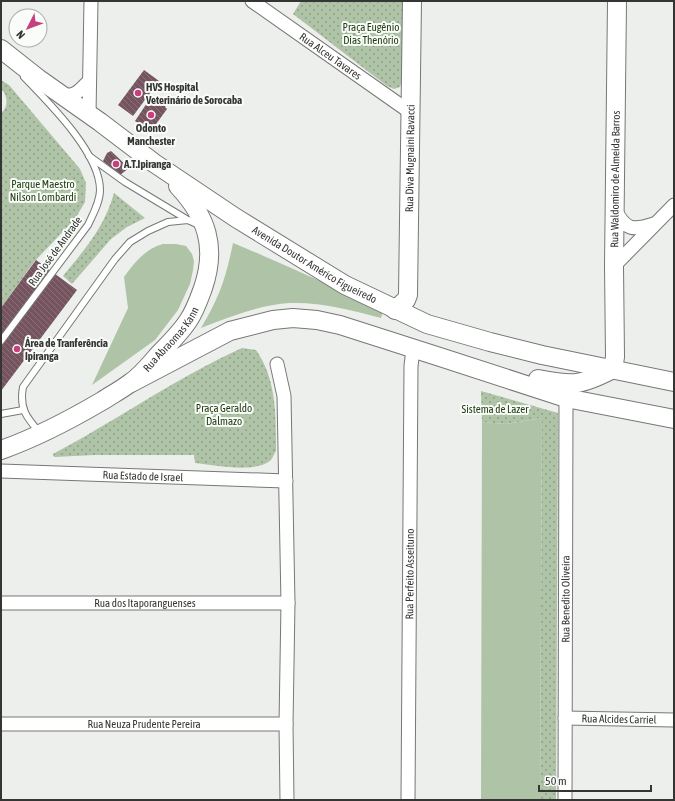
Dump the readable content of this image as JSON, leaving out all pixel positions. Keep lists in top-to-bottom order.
{
  "streets": {
    "main road": [
      "Rua Diva Mugnaini Ravacci",
      "Rua Waldomiro de Almeida Barros",
      "Avenida Doutor Américo Figueiredo",
      "Rua Abraomas Kann"
    ],
    "street": [
      "Rua Alceu Tavares",
      "Rua Estado de Israel",
      "Rua Perfeito Asseituno",
      "Rua Benedito Oliveira",
      "Rua dos Itaporanguenses",
      "Rua Alcides Carriel",
      "Rua Neuza Prudente Pereira"
    ],
    "lane": ["Rua José de Andrade"]
  },
  "crossings": [
    ["Rua Alceu Tavares", "Rua Diva Mugnaini Ravacci"],
    ["Rua Diva Mugnaini Ravacci", "Avenida Doutor Américo Figueiredo"],
    ["Rua Waldomiro de Almeida Barros", "Avenida Doutor Américo Figueiredo"],
    ["Avenida Doutor Américo Figueiredo", "Rua Abraomas Kann"],
    ["Rua Benedito Oliveira", "Rua Alcides Carriel"]
  ],
  "parks": [
    "Praça Eugênio Dias Thenório",
    "Parque Maestro Nilson Lombardi",
    "Praça Geraldo Dalmazo",
    "Sistema de Lazer"
  ],
  "places": [
    "HVS Hospital Veterinário de Sorocaba",
    "Odonto Manchester",
    "A.T.Ipiranga",
    "Área de Tranferência Ipiranga"
  ],
  "scale_bar": "50 m",
  "north": "bottom left"
}
